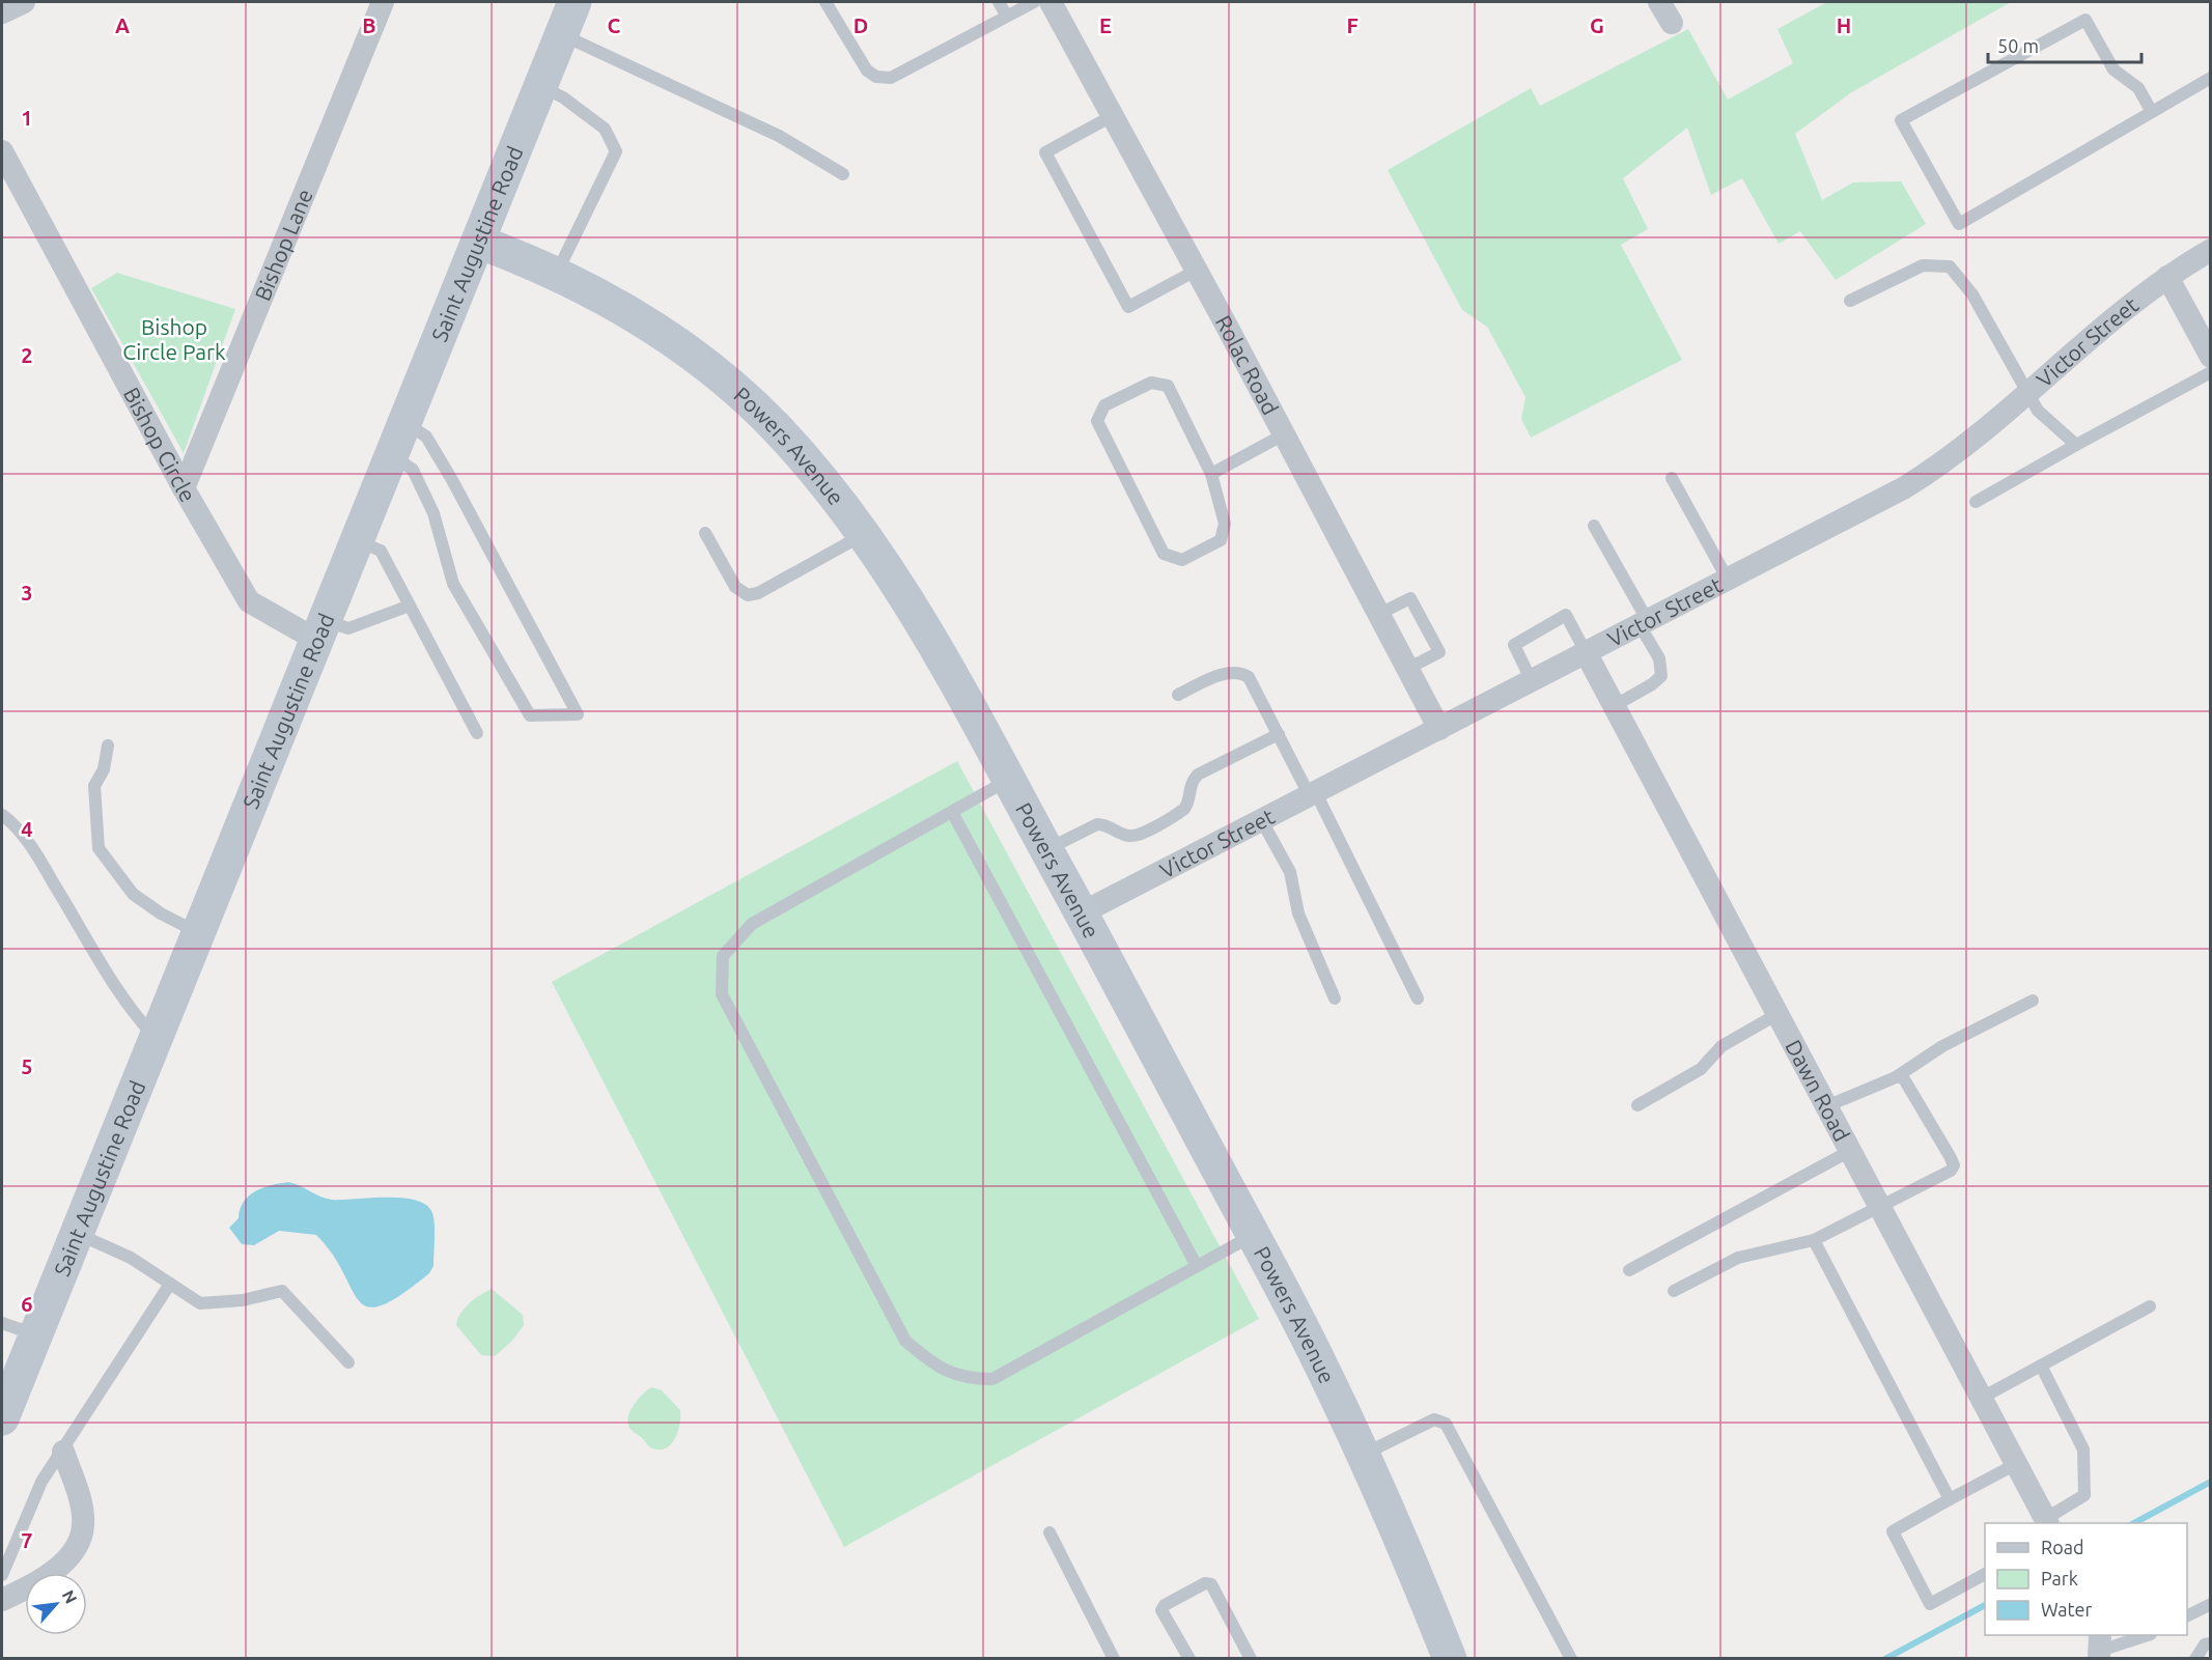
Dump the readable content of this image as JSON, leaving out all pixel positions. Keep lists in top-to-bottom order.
{
  "streets": {
    "street": [
      "Saint Augustine Road",
      "Bishop Lane",
      "Victor Street",
      "Rolac Road",
      "Bishop Circle",
      "Powers Avenue",
      "Dawn Road"
    ]
  },
  "crossings": [
    ["Saint Augustine Road", "Bishop Circle"],
    ["Saint Augustine Road", "Powers Avenue"],
    ["Bishop Lane", "Bishop Circle"],
    ["Victor Street", "Rolac Road"],
    ["Victor Street", "Powers Avenue"],
    ["Victor Street", "Dawn Road"]
  ],
  "parks": ["Bishop Circle Park"],
  "legend": ["Road", "Park", "Water"],
  "scale_bar": "50 m",
  "north": "top right",
  "grid": {
    "columns": [
      "A",
      "B",
      "C",
      "D",
      "E",
      "F",
      "G",
      "H"
    ],
    "rows": [
      "1",
      "2",
      "3",
      "4",
      "5",
      "6",
      "7"
    ]
  }
}
